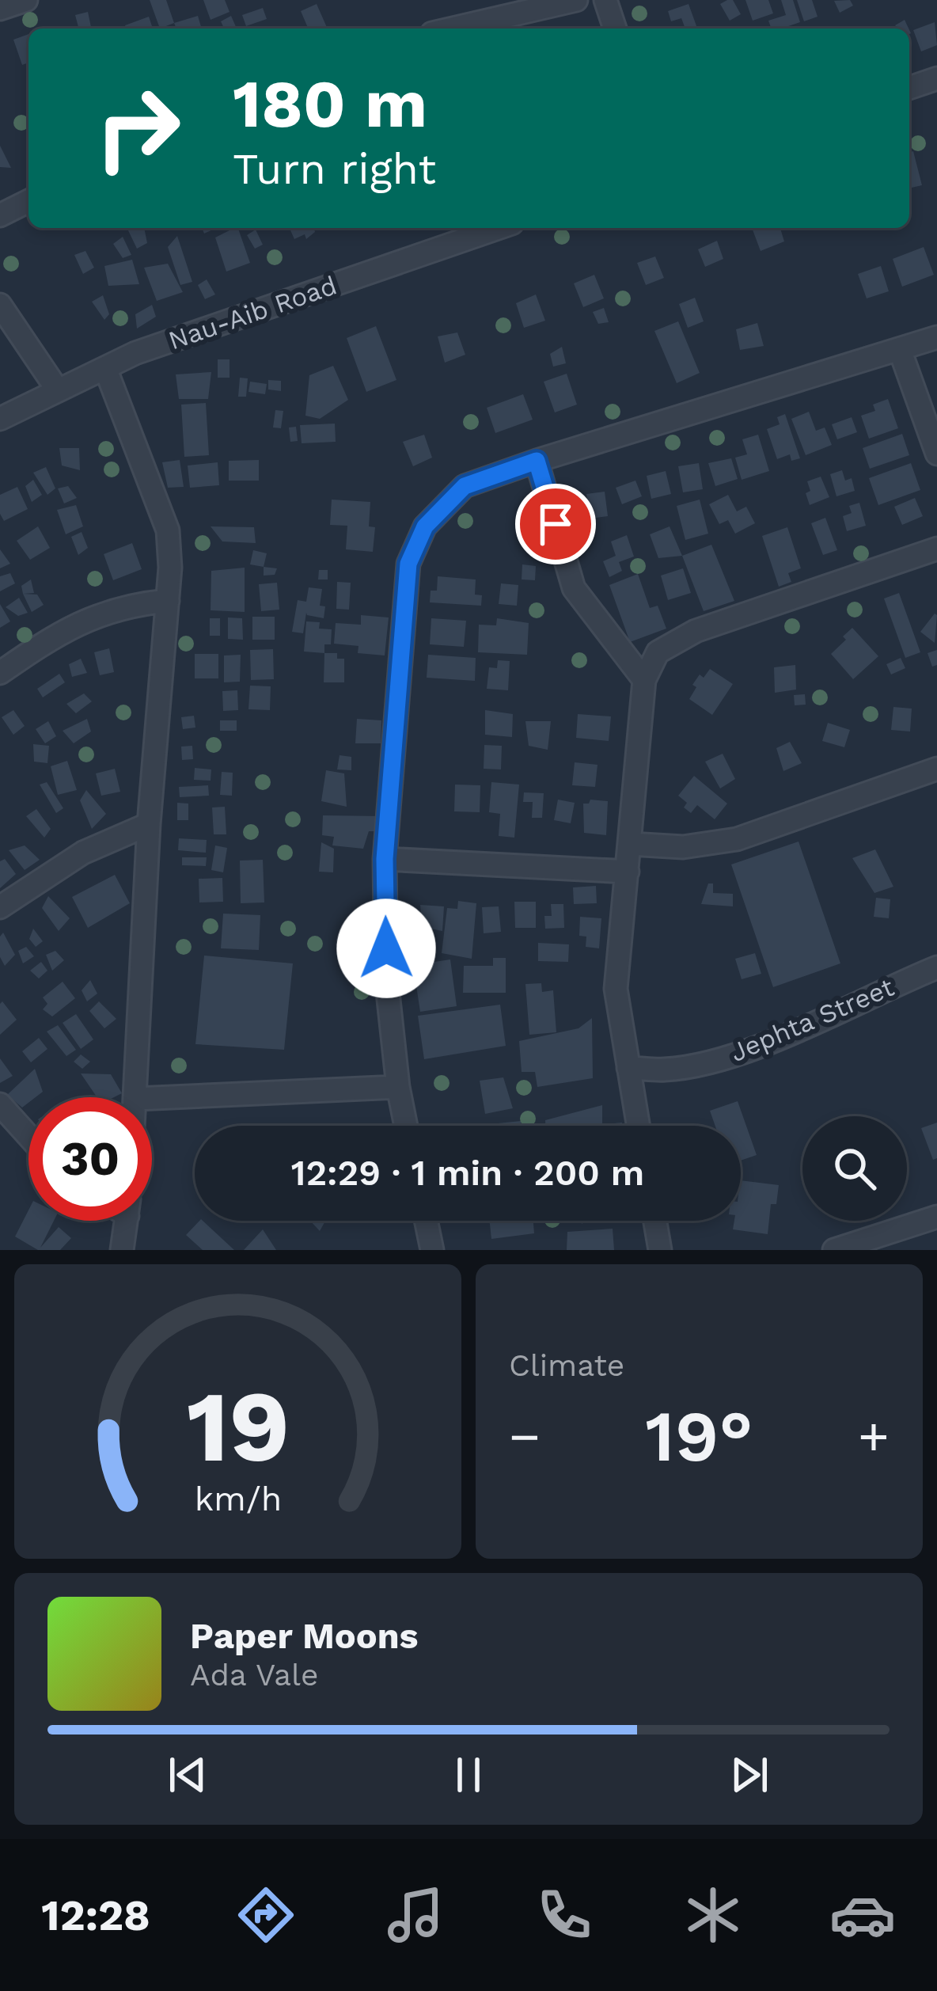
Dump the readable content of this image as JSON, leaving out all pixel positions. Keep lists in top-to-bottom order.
{
  "streets": {
    "street": ["Nau-Aib Road", "Jephta Street"]
  },
  "page": {
    "turn": ["180 m", "Turn right"],
    "limit": "30",
    "trip": "12:29 · 1 min · 200 m",
    "tile": "Climate",
    "heat": ["−", "19°", "+"],
    "song": ["Paper Moons", "Ada Vale"],
    "tabs": "12:28",
    "gauge": ["19", "km/h"]
  }
}
